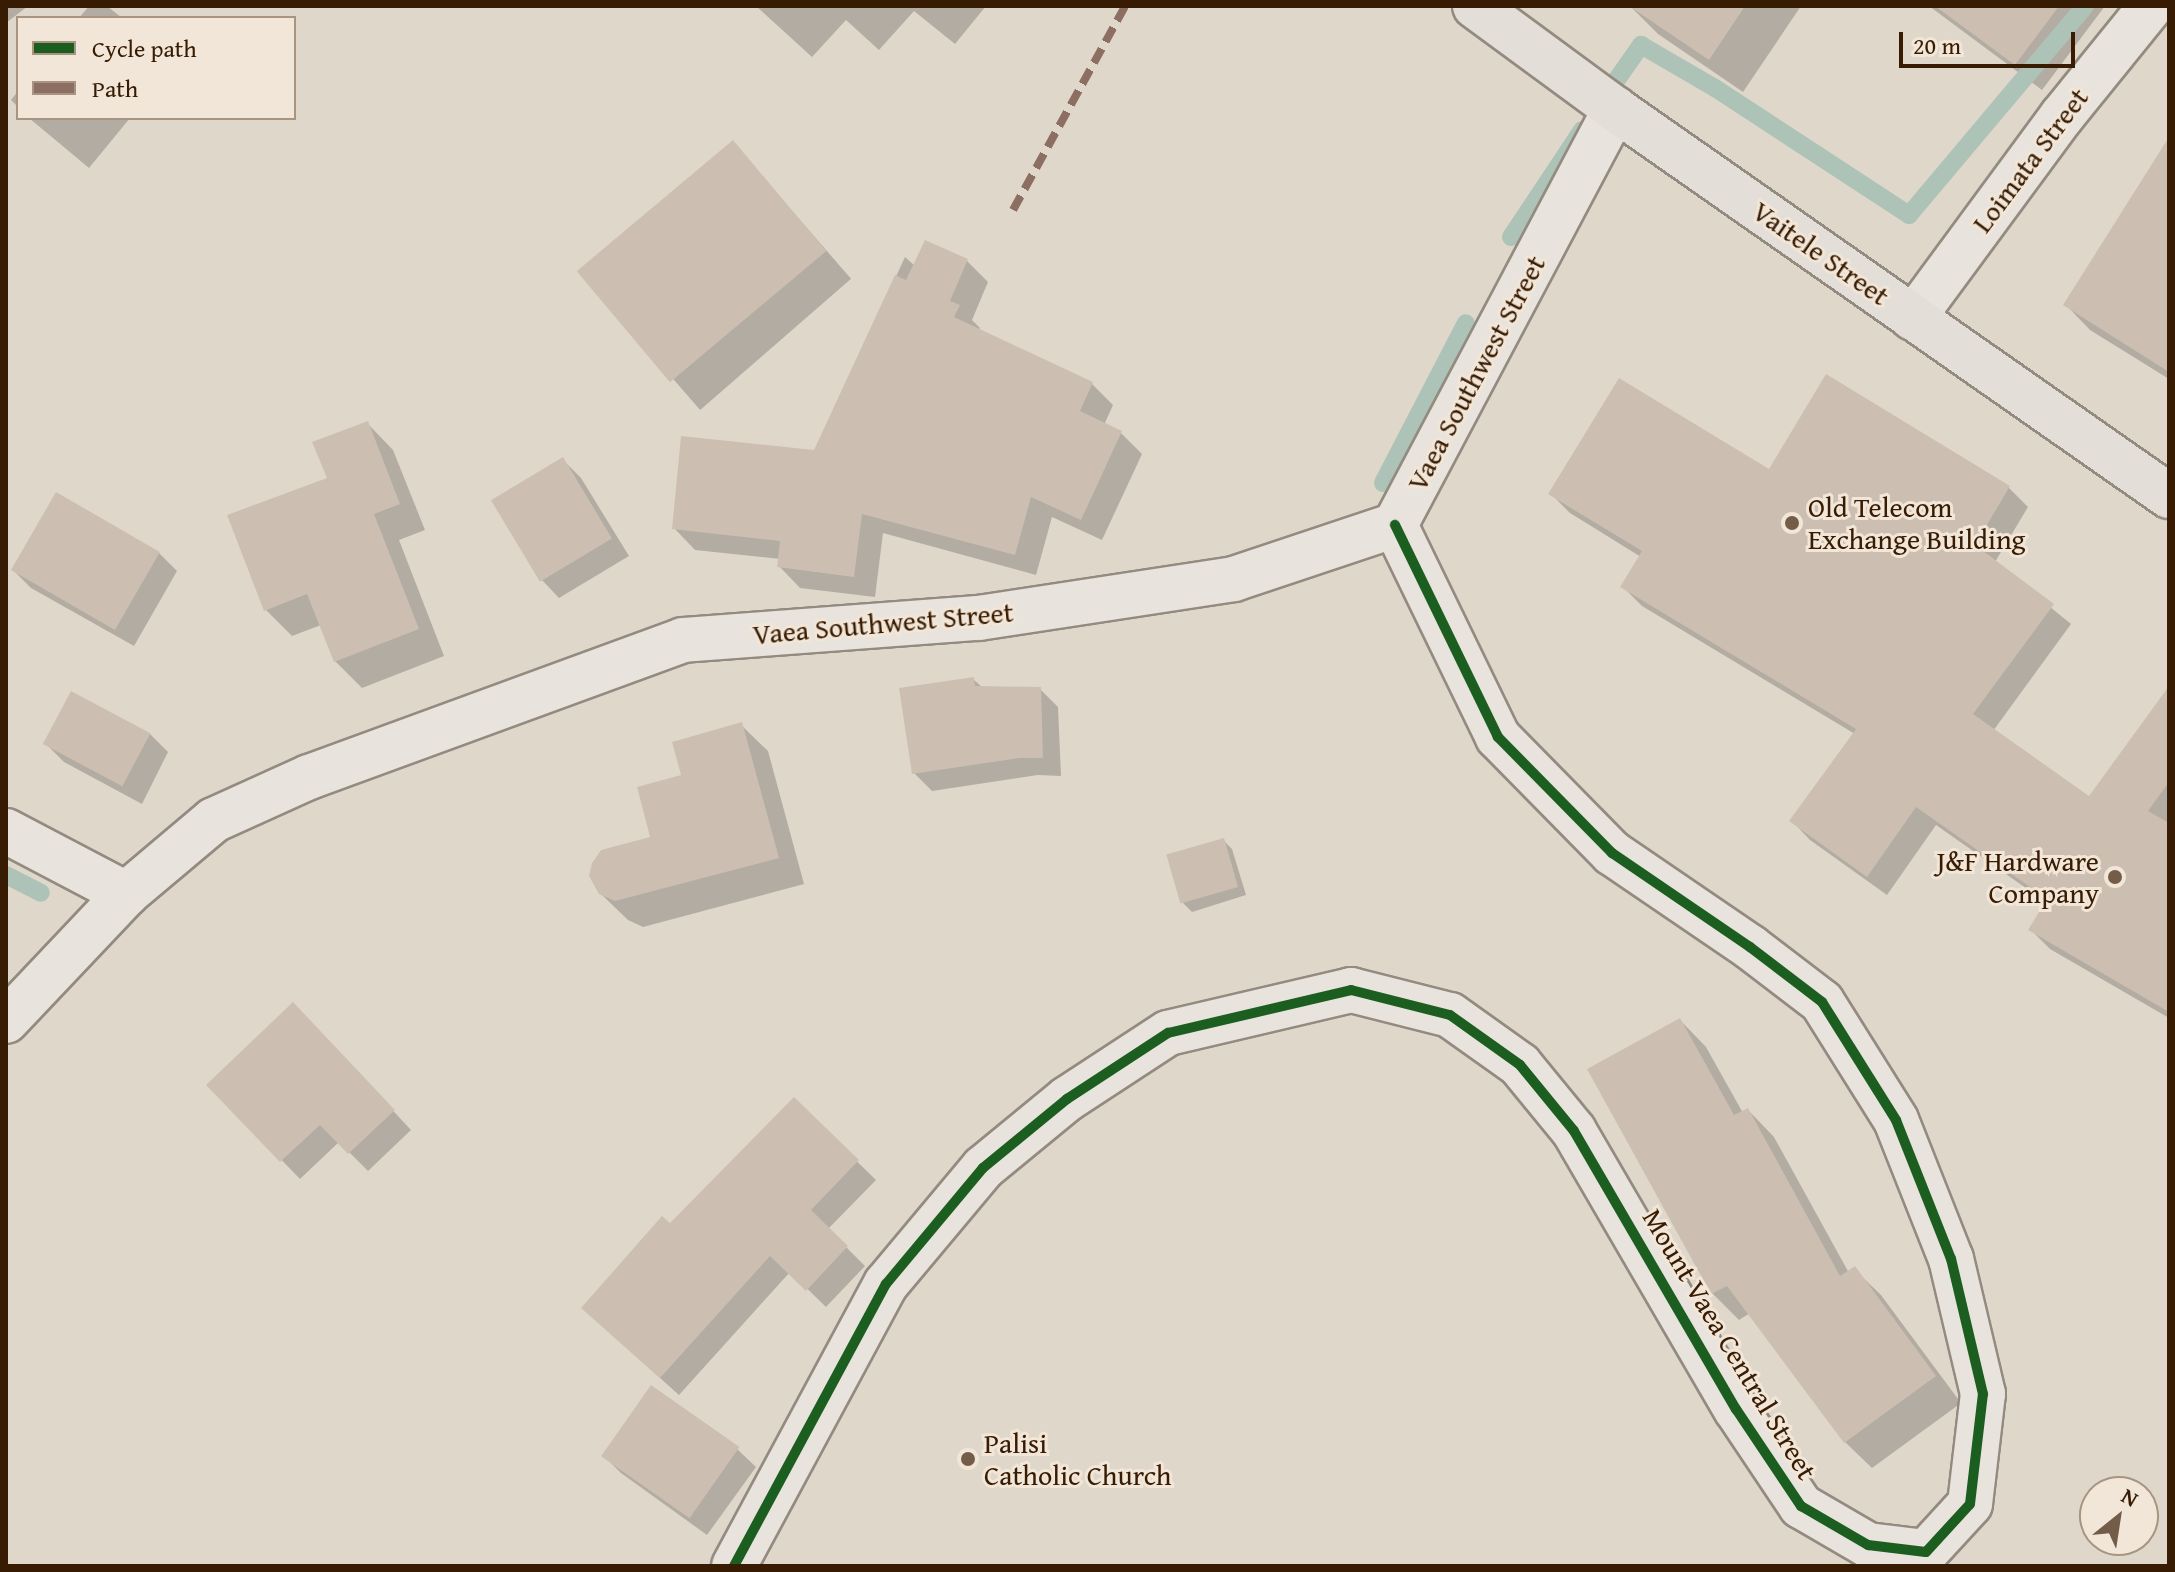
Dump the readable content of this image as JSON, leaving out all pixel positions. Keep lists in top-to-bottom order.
{
  "streets": {
    "main road": ["Vaitele Street"],
    "street": ["Loimata Street", "Vaea Southwest Street", "Mount Vaea Central Street"]
  },
  "crossings": [
    ["Loimata Street", "Vaitele Street"],
    ["Vaitele Street", "Vaea Southwest Street"],
    ["Vaea Southwest Street", "Mount Vaea Central Street"]
  ],
  "places": ["Old Telecom Exchange Building", "J&F Hardware Company", "Palisi Catholic Church"],
  "legend": ["Cycle path", "Path"],
  "scale_bar": "20 m",
  "north": "top right"
}
